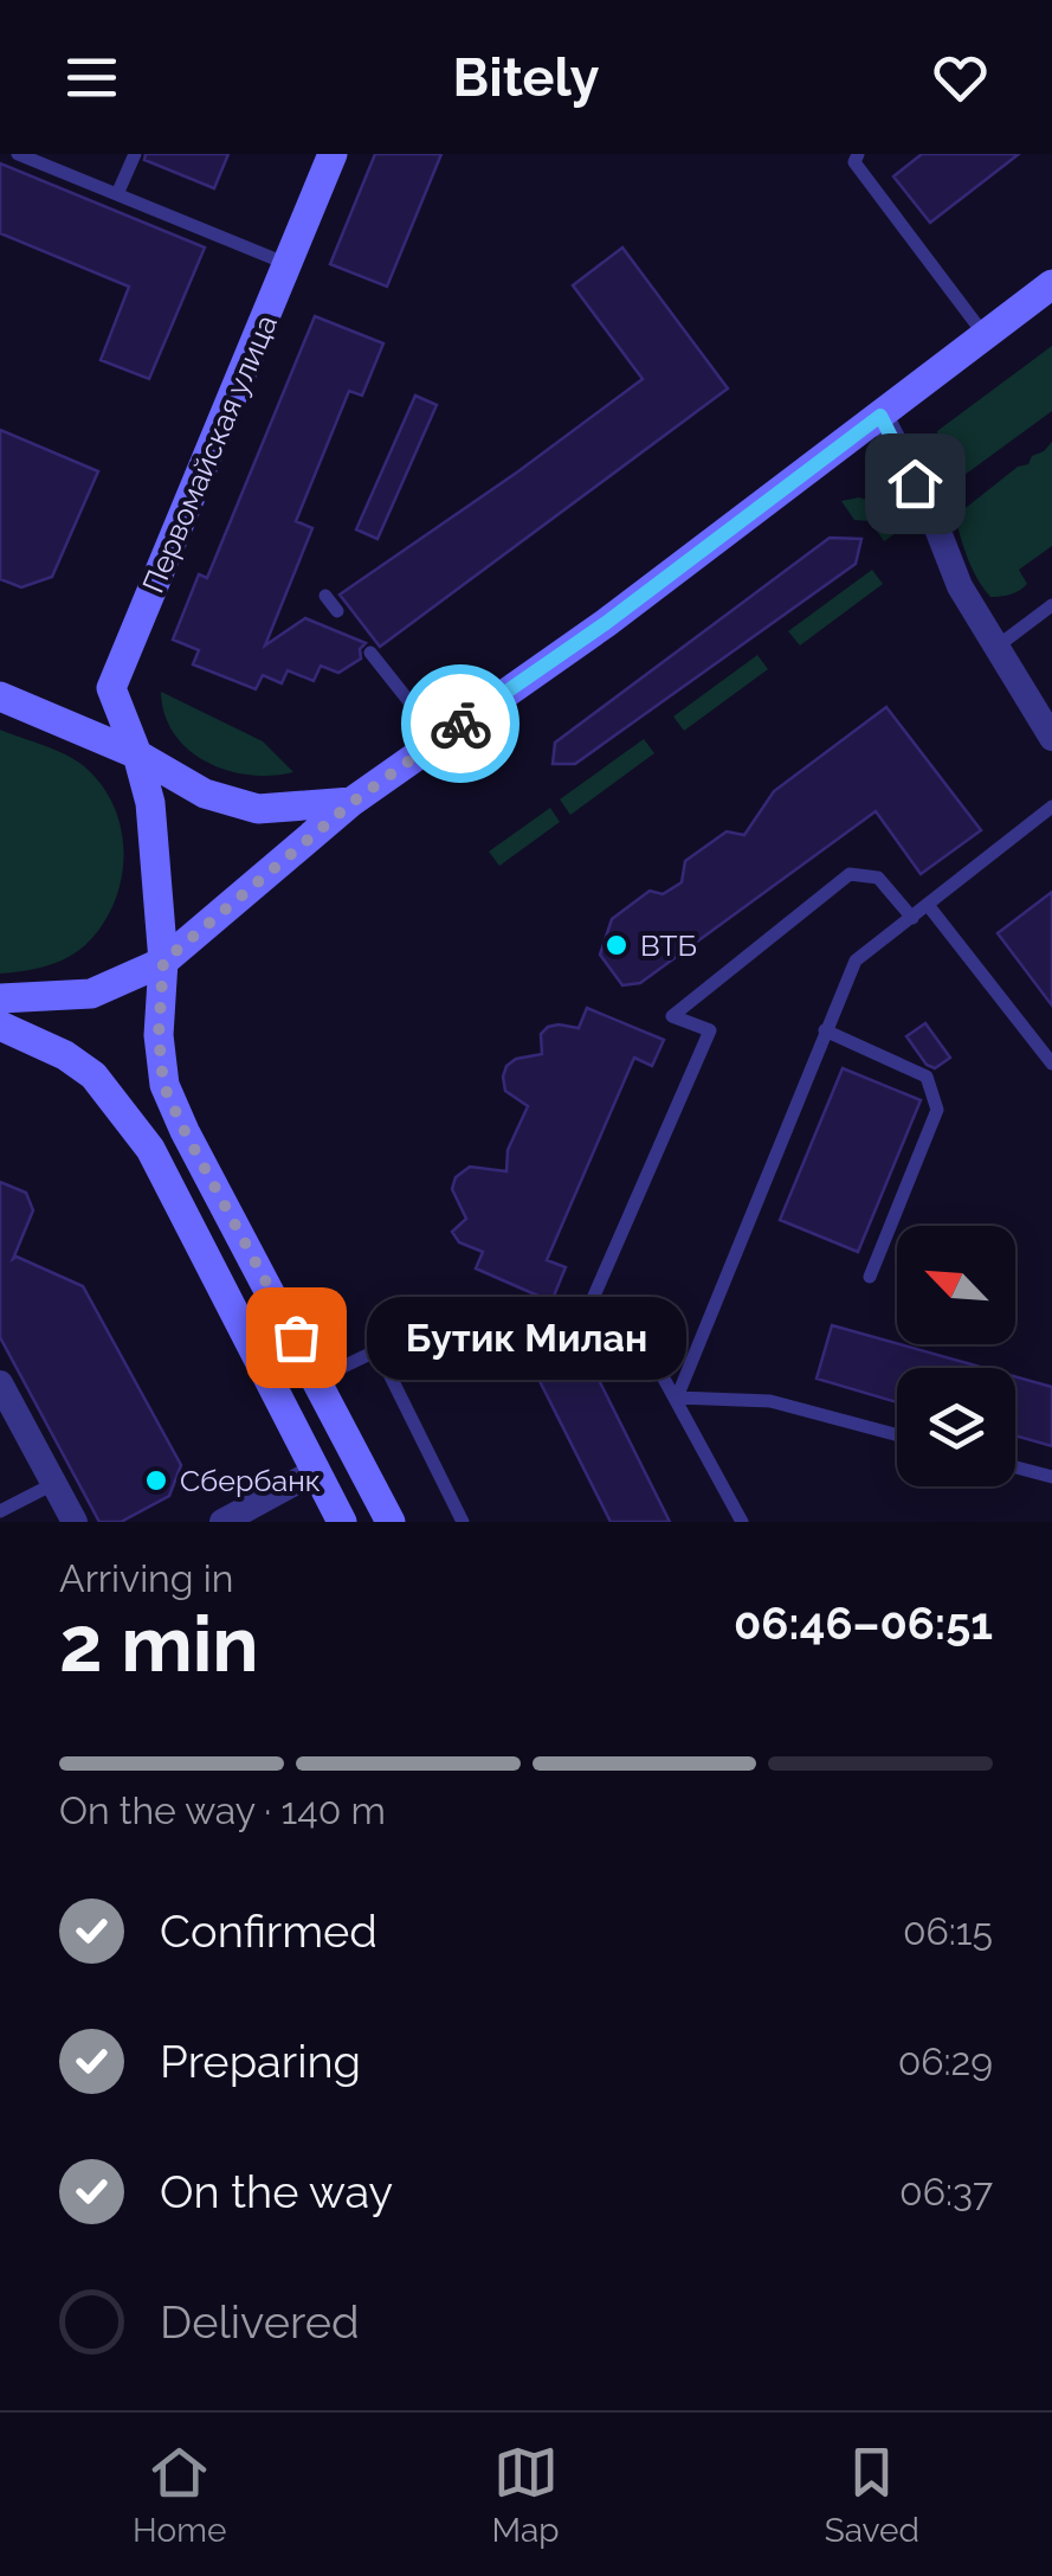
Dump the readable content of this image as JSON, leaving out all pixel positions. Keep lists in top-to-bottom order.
{
  "streets": {
    "main road": ["Первомайская улица"]
  },
  "places": ["ВТБ", "Бутик Милан", "Сбербанк"],
  "north": "top left",
  "page": {
    "header": "Bitely",
    "bubble": "Бутик Милан",
    "heading": ["2 min", "Arriving in", "06:46–06:51"],
    "bar": "On the way · 140 m",
    "list": [
      ["Confirmed", "06:15"],
      ["Preparing", "06:29"],
      ["On the way", "06:37"],
      "Delivered"
    ],
    "tabs": ["Home", "Map", "Saved"]
  }
}
